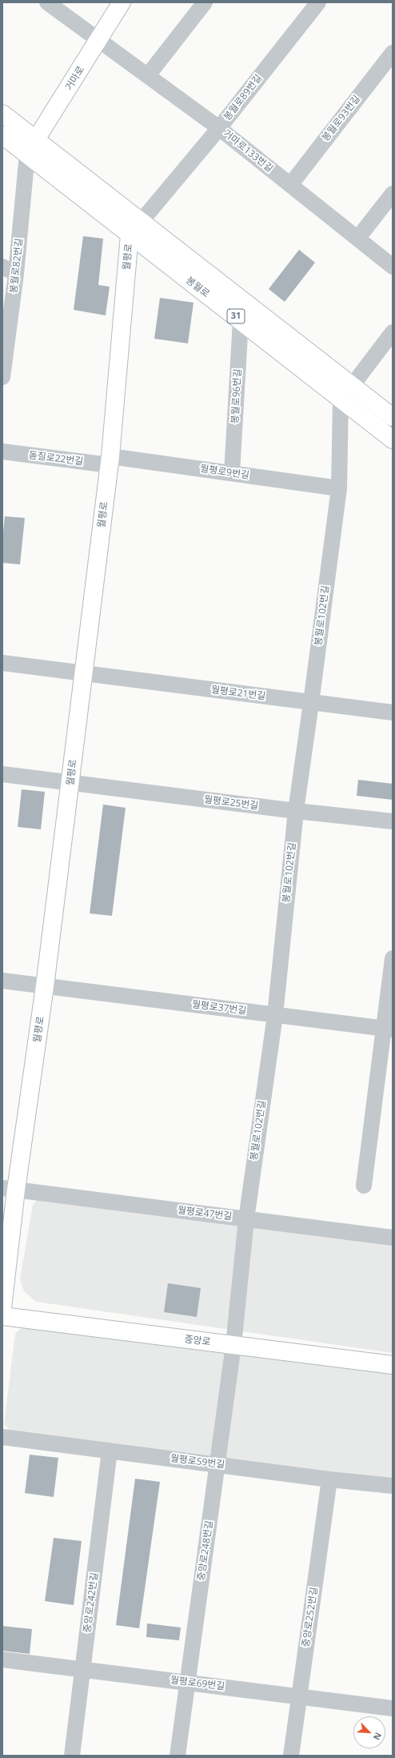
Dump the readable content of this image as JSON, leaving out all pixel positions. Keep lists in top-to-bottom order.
{
  "streets": {
    "main road": [
      "거마로",
      "월평로",
      "봉월로",
      "31",
      "중앙로"
    ],
    "street": [
      "봉월로89번길",
      "봉월로93번길",
      "거마로133번길",
      "봉월로82번길",
      "봉월로96번길",
      "돋질로22번길",
      "월평로9번길",
      "봉월로102번길",
      "월평로21번길",
      "월평로25번길",
      "월평로37번길",
      "월평로47번길",
      "월평로59번길",
      "중앙로248번길",
      "중앙로242번길",
      "중앙로252번길",
      "월평로69번길"
    ]
  },
  "crossings": [
    ["거마로", "거마로133번길"],
    ["거마로", "봉월로82번길"],
    ["거마로", "봉월로"],
    ["봉월로89번길", "거마로133번길"],
    ["봉월로89번길", "월평로"],
    ["봉월로89번길", "봉월로"],
    ["봉월로93번길", "거마로133번길"],
    ["월평로", "봉월로"],
    ["월평로", "돋질로22번길"],
    ["월평로", "월평로9번길"],
    ["월평로", "월평로21번길"],
    ["월평로", "월평로25번길"],
    ["월평로", "월평로37번길"],
    ["월평로", "월평로47번길"],
    ["봉월로82번길", "봉월로"],
    ["봉월로", "봉월로96번길"],
    ["봉월로", "봉월로102번길"],
    ["봉월로96번길", "월평로9번길"],
    ["돋질로22번길", "월평로9번길"],
    ["월평로9번길", "봉월로102번길"],
    ["봉월로102번길", "월평로21번길"],
    ["봉월로102번길", "월평로25번길"],
    ["봉월로102번길", "월평로37번길"],
    ["봉월로102번길", "월평로47번길"],
    ["봉월로102번길", "중앙로"],
    ["봉월로102번길", "중앙로248번길"],
    ["중앙로", "중앙로248번길"],
    ["월평로59번길", "중앙로248번길"],
    ["월평로59번길", "중앙로242번길"],
    ["월평로59번길", "중앙로252번길"],
    ["중앙로248번길", "월평로69번길"],
    ["중앙로242번길", "월평로69번길"],
    ["중앙로252번길", "월평로69번길"]
  ],
  "north": "bottom right"
}
